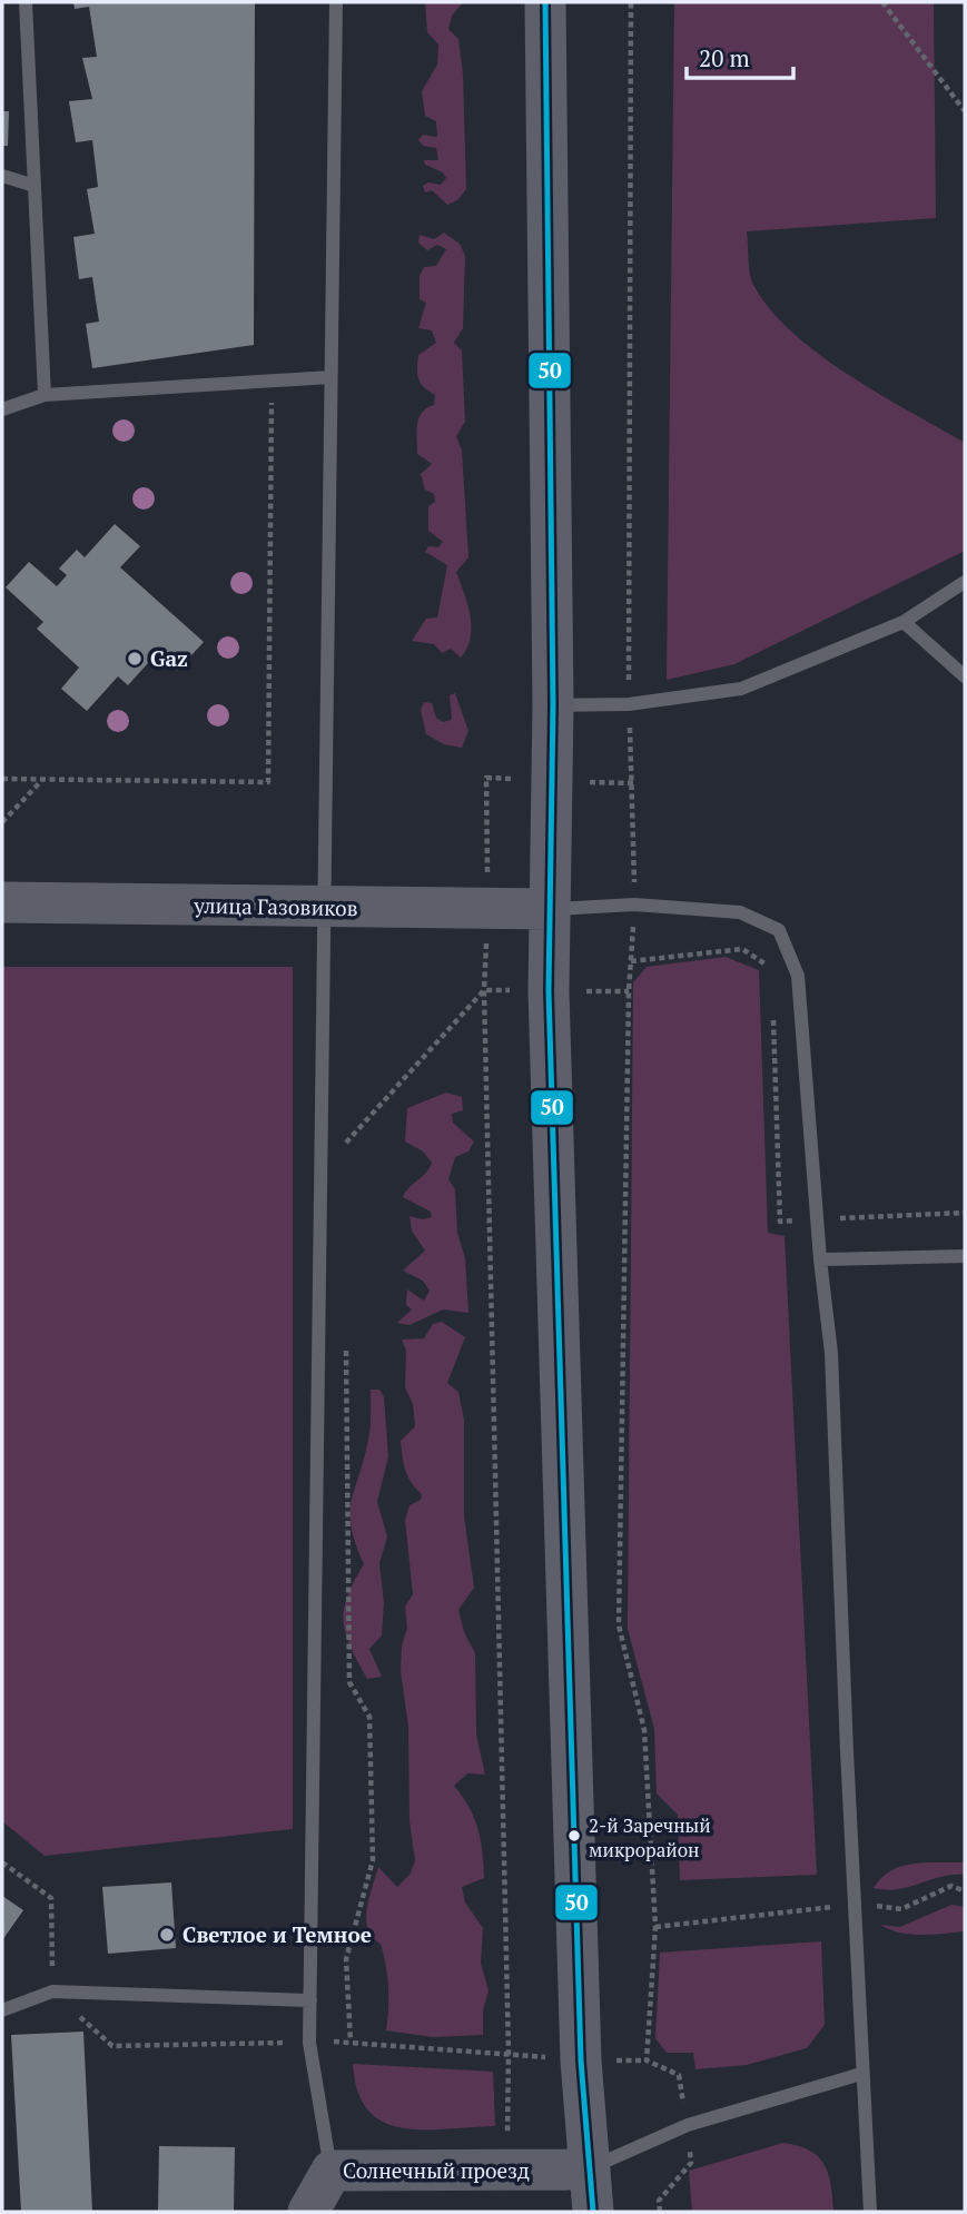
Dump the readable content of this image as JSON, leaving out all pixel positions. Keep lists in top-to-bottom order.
{
  "streets": {
    "main road": ["улица Газовиков", "Солнечный проезд"]
  },
  "places": ["Gaz", "2-й Заречный микрорайон", "Светлое и Темное"],
  "lines": ["transit line 50"],
  "scale_bar": "20 m"
}
